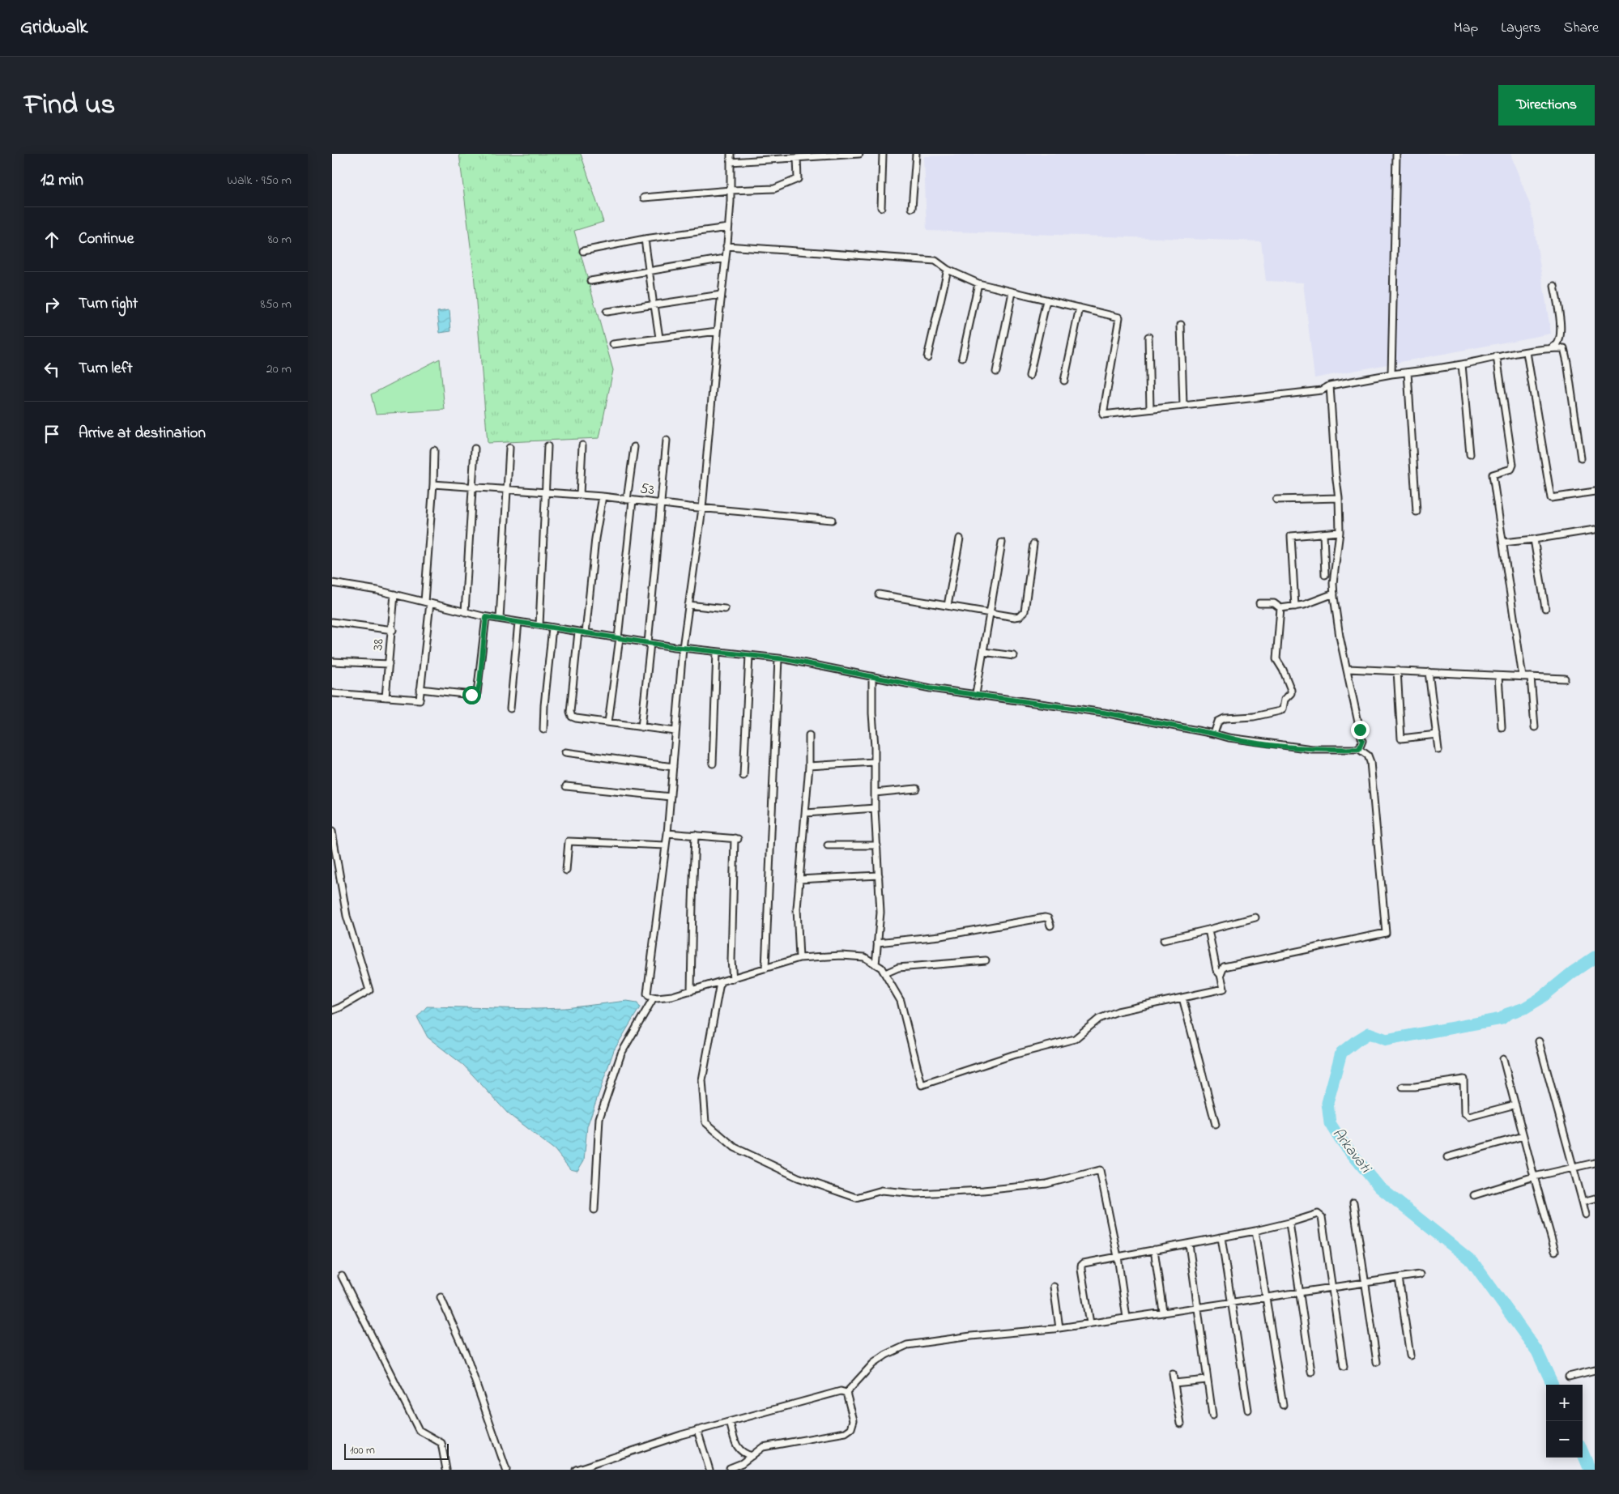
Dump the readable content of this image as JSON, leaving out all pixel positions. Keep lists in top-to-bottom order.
{
  "streets": {
    "street": ["53", "38"]
  },
  "water": ["Arkavati"],
  "scale_bar": "100 m",
  "page": {
    "header": "Gridwalk",
    "nav": ["Map", "Layers", "Share"],
    "title": "Find us",
    "buttons": "Directions",
    "heading": ["12 min", "Walk · 950 m"],
    "list": [
      ["Continue", "80 m"],
      ["Turn right", "850 m"],
      ["Turn left", "20 m"],
      "Arrive at destination"
    ],
    "map_buttons": ["+", "−"],
    "scale": "100 m"
  }
}
